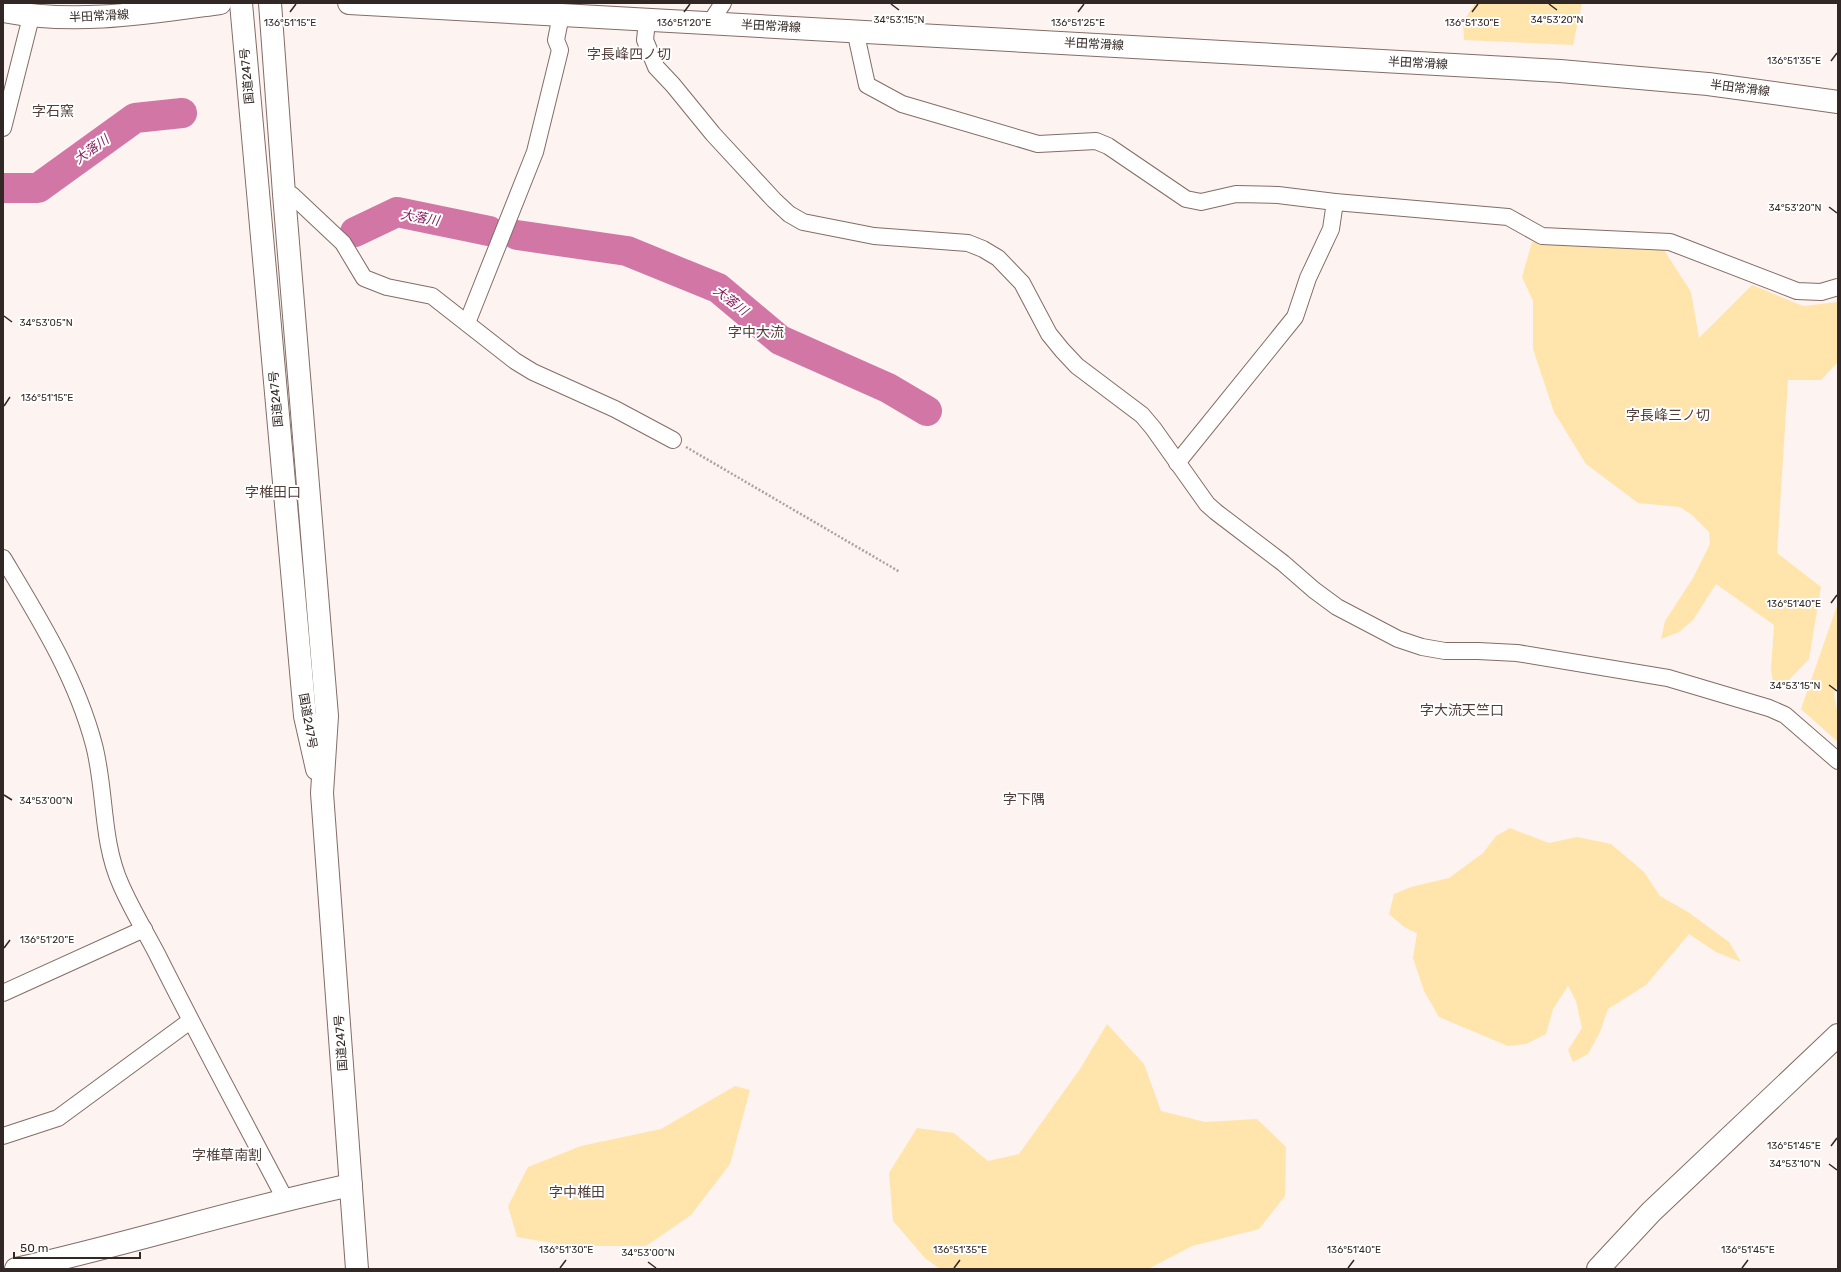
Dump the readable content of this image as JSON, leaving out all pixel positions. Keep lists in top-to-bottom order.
{
  "streets": {
    "main road": ["半田常滑線", "国道247号"]
  },
  "districts": [
    "字長峰四ノ切",
    "字石窯",
    "字中大流",
    "字長峰三ノ切",
    "字椎田口",
    "字大流天竺口",
    "字下隅",
    "字椎草南割",
    "字中椎田"
  ],
  "water": ["大落川"],
  "scale_bar": "50 m",
  "coordinates": [
    "34°53'15\"N",
    "34°53'20\"N",
    "136°51'20\"E",
    "136°51'25\"E",
    "136°51'30\"E",
    "136°51'15\"E",
    "136°51'35\"E",
    "34°53'05\"N",
    "136°51'40\"E",
    "34°53'00\"N",
    "136°51'45\"E",
    "34°53'10\"N"
  ]
}
